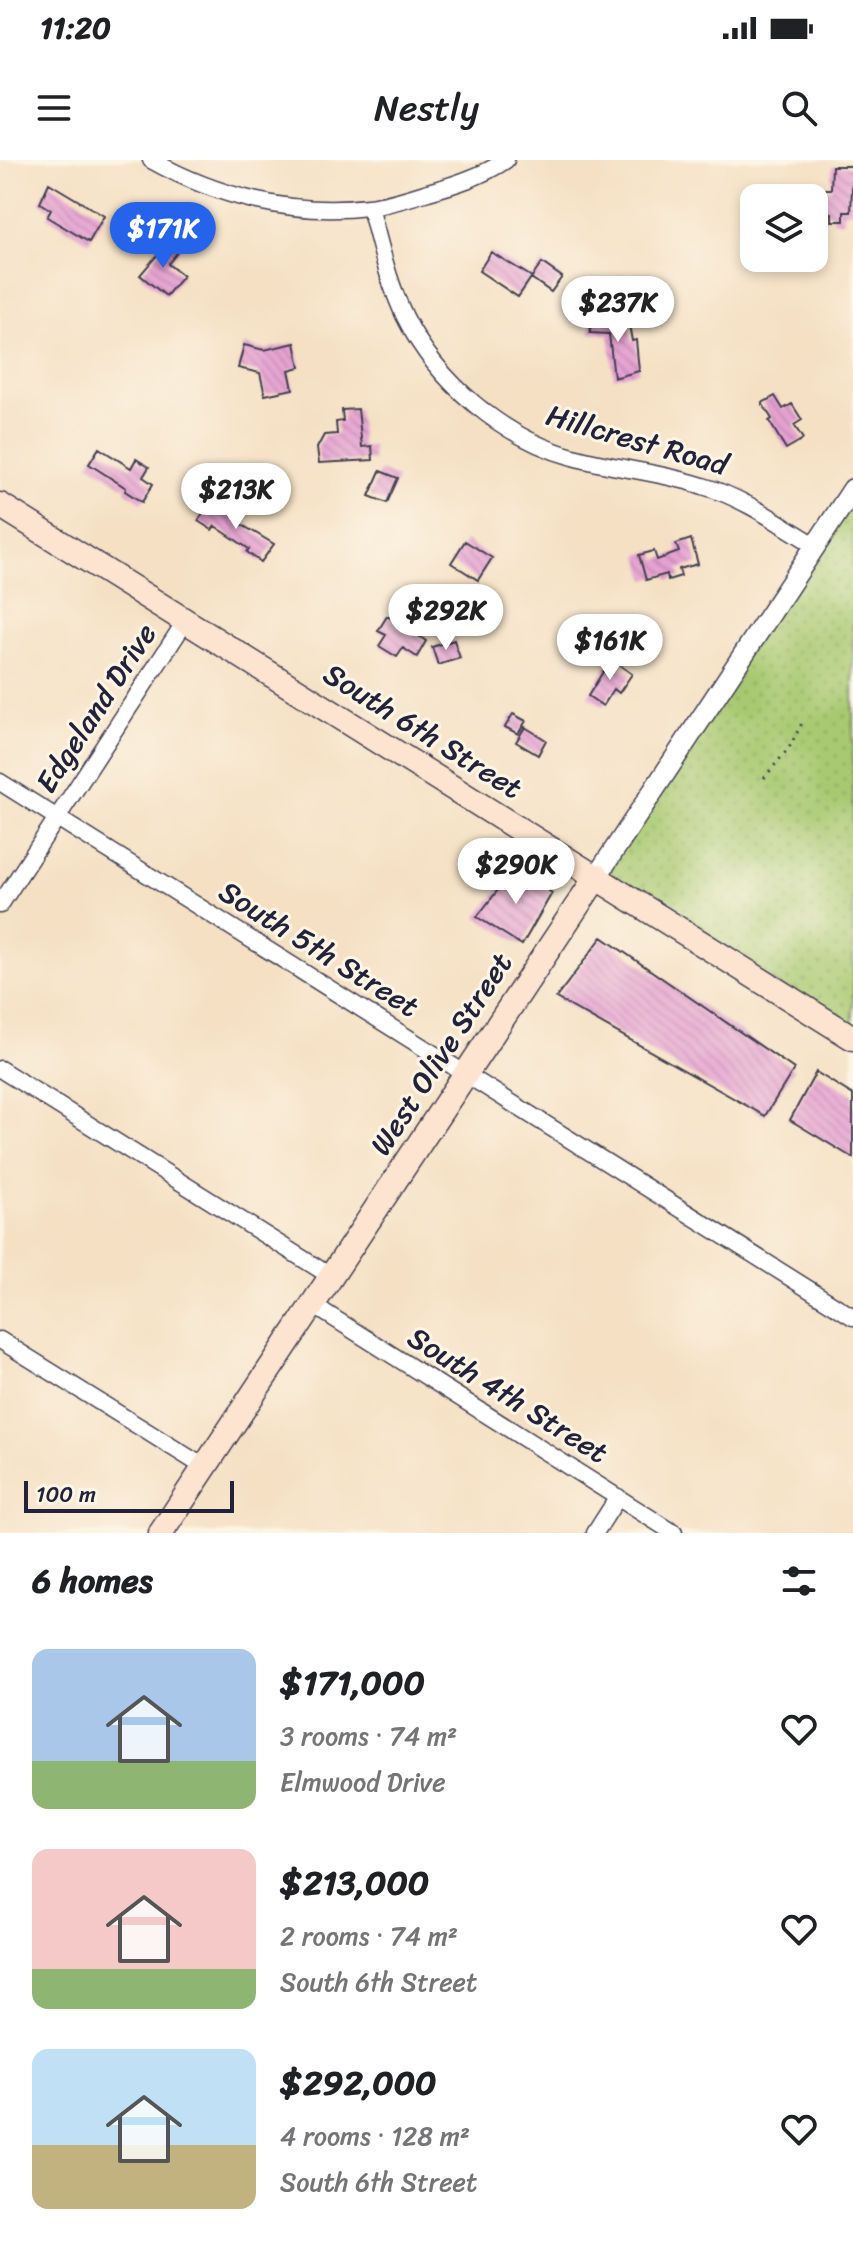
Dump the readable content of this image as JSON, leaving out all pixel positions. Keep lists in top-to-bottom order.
{
  "streets": {
    "main road": ["South 6th Street", "West Olive Street"],
    "street": [
      "Hillcrest Road",
      "Edgeland Drive",
      "South 5th Street",
      "South 4th Street"
    ]
  },
  "crossings": [
    ["Hillcrest Road", "West Olive Street"],
    ["Edgeland Drive", "South 6th Street"],
    ["Edgeland Drive", "South 5th Street"],
    ["South 6th Street", "West Olive Street"],
    ["South 5th Street", "West Olive Street"],
    ["West Olive Street", "South 4th Street"]
  ],
  "scale_bar": "100 m",
  "page": {
    "status": "11:20",
    "header": "Nestly",
    "price": [
      "$171K",
      "$237K",
      "$213K",
      "$292K",
      "$161K",
      "$290K"
    ],
    "scale": "100 m",
    "heading": "6 homes",
    "list": [
      {
        "name": "$171,000",
        "note": "3 rooms · 74 m² · Elmwood Drive"
      },
      {
        "name": "$213,000",
        "note": "2 rooms · 74 m² · South 6th Street"
      },
      {
        "name": "$292,000",
        "note": "4 rooms · 128 m² · South 6th Street"
      }
    ]
  }
}
